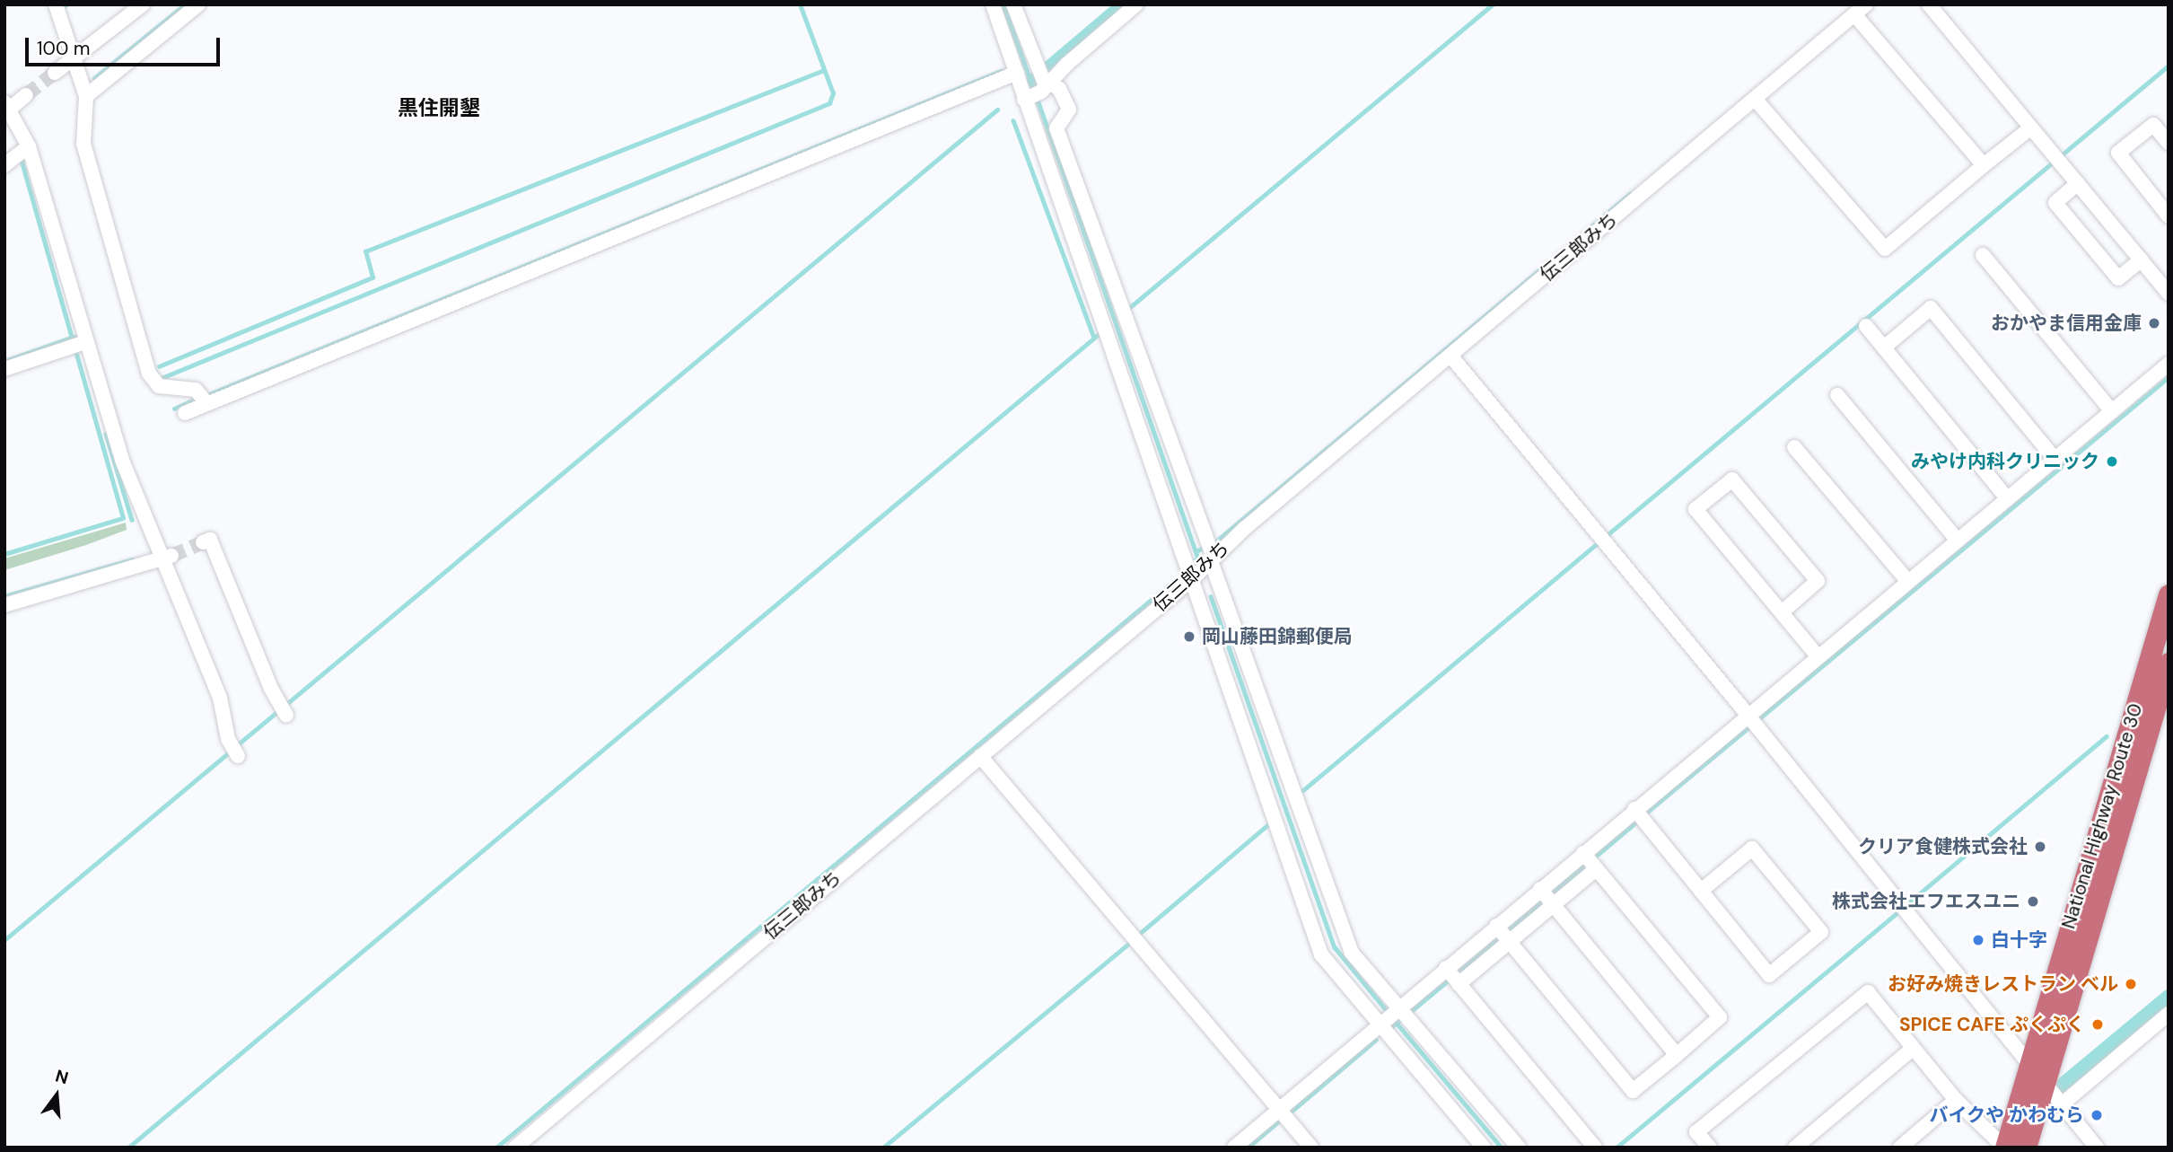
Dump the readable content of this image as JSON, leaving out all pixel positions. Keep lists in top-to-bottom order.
{
  "streets": {
    "highway": ["National Highway Route 30"],
    "street": ["伝三郎みち"]
  },
  "districts": ["黒住開墾"],
  "places": [
    "おかやま信用金庫",
    "みやけ内科クリニック",
    "岡山藤田錦郵便局",
    "クリア食健株式会社",
    "株式会社エフエスユニ",
    "白十字",
    "お好み焼きレストラン ベル",
    "SPICE CAFE ぷくぷく",
    "バイクや かわむら"
  ],
  "scale_bar": "100 m",
  "north": "top"
}
